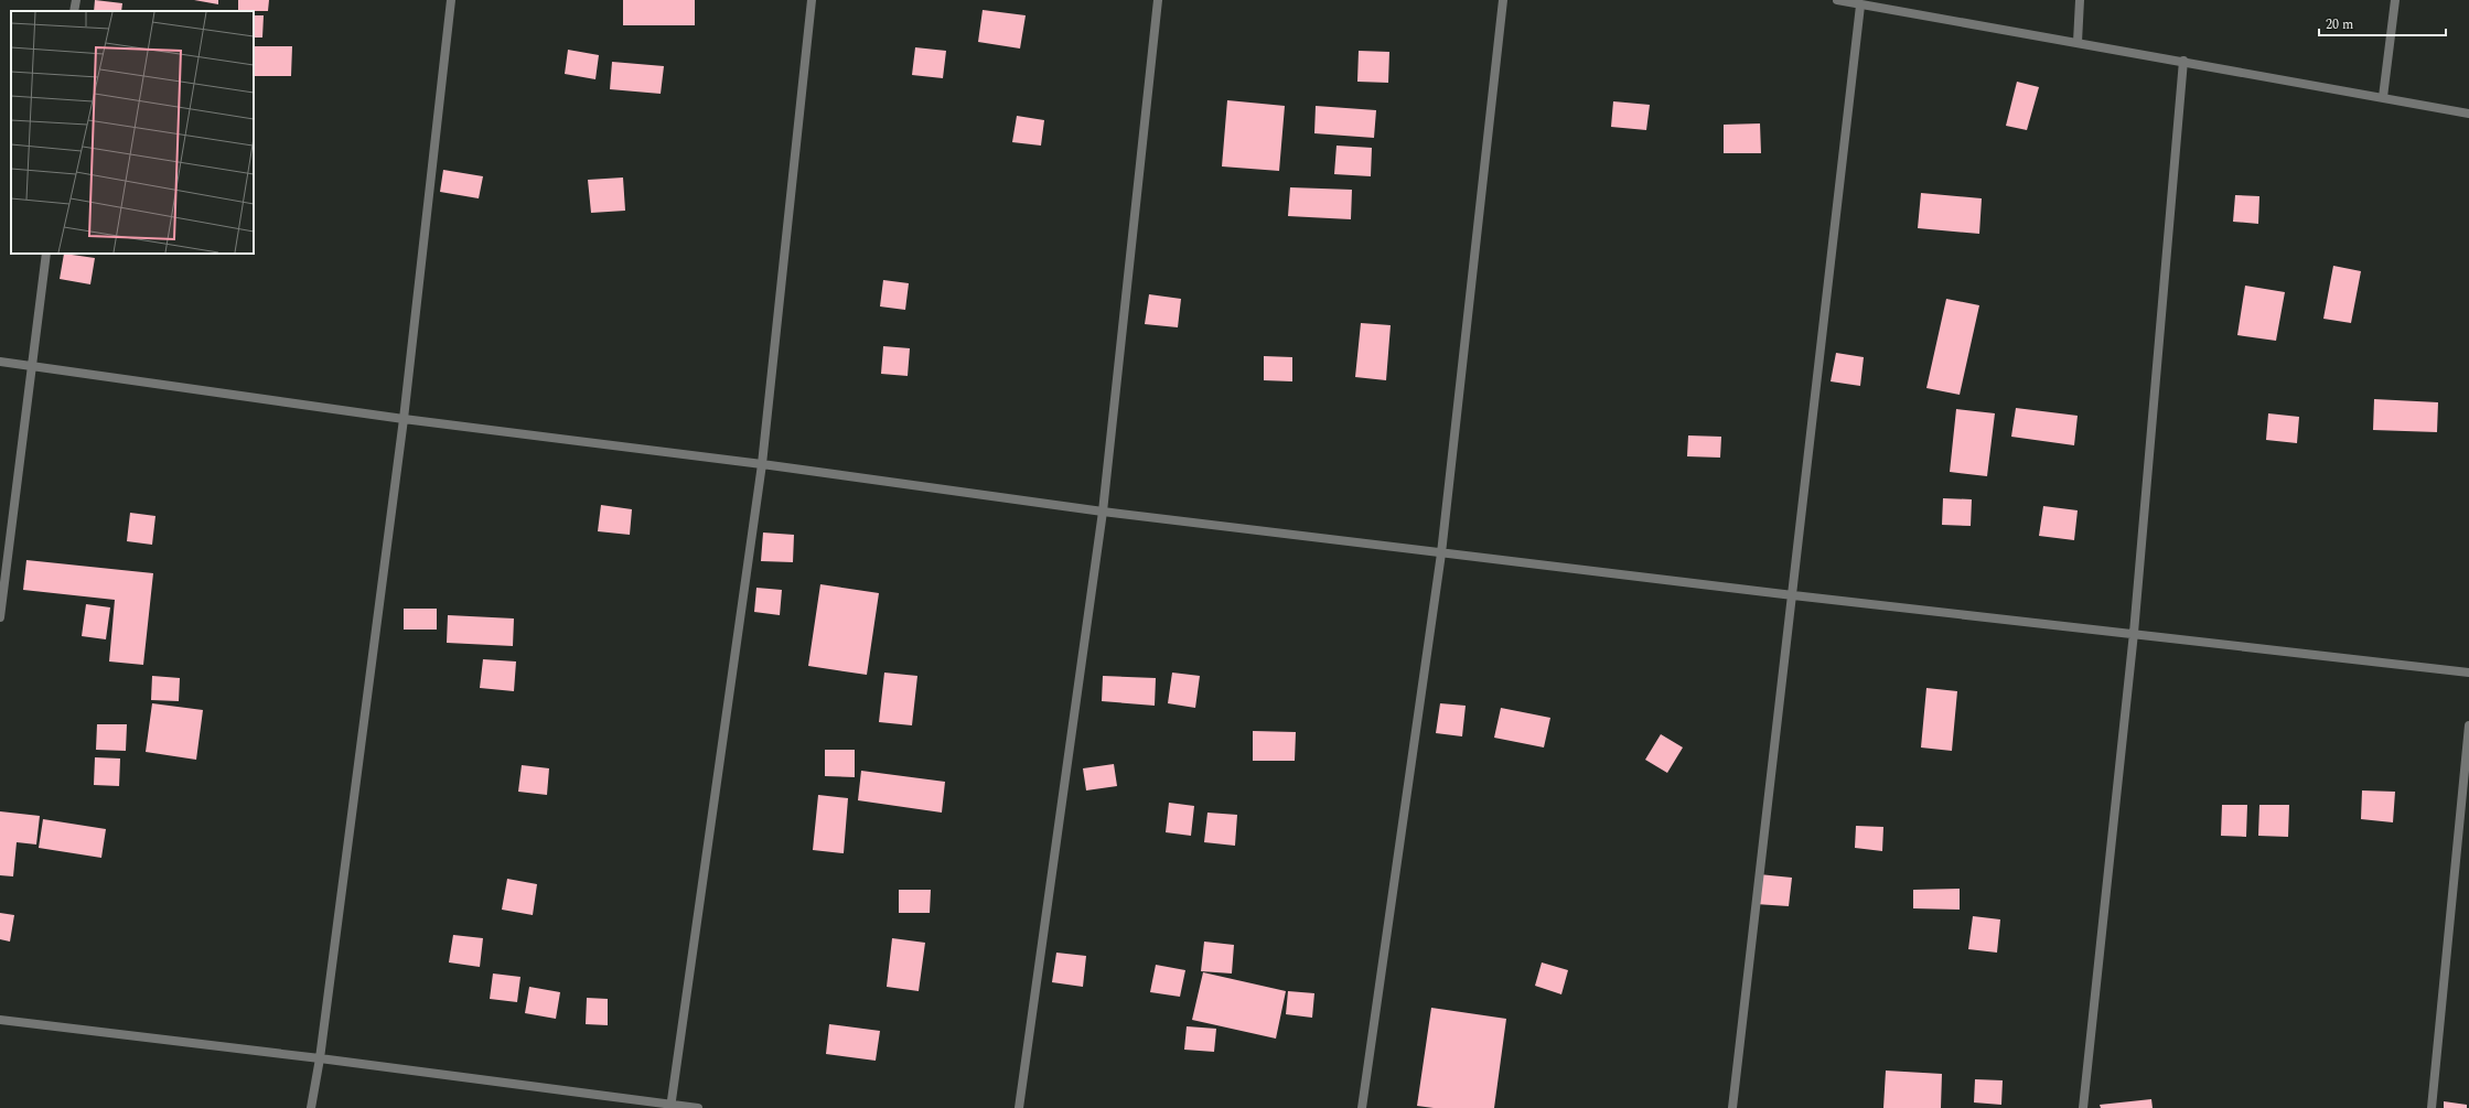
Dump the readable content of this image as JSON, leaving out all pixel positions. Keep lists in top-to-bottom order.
{
  "scale_bar": "20 m"
}
